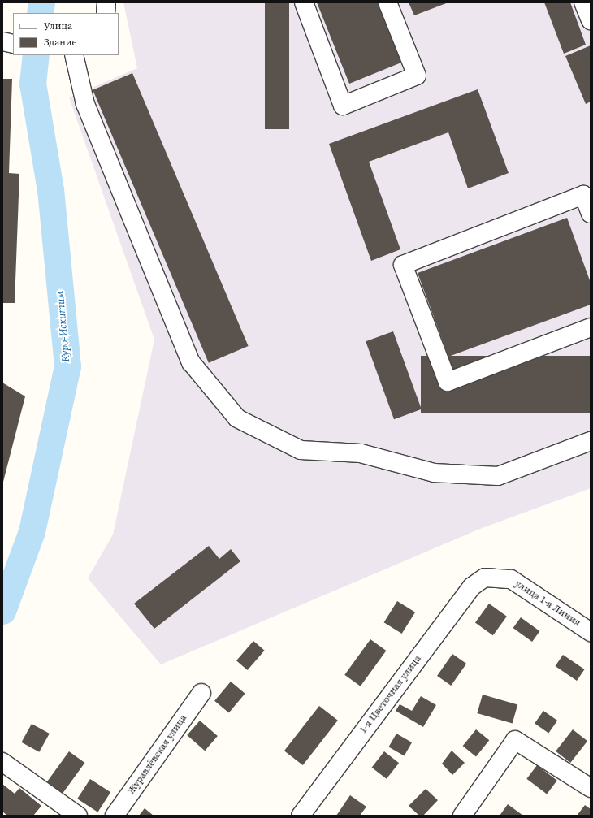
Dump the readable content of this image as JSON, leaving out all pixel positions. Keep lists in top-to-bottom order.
{
  "streets": {
    "street": ["улица 1-я Линия", "1-я Цветочная улица", "Журавлёвская улица"]
  },
  "crossings": [
    ["улица 1-я Линия", "1-я Цветочная улица"]
  ],
  "water": ["Куро-Искитим"],
  "legend": ["Улица", "Здание"]
}
